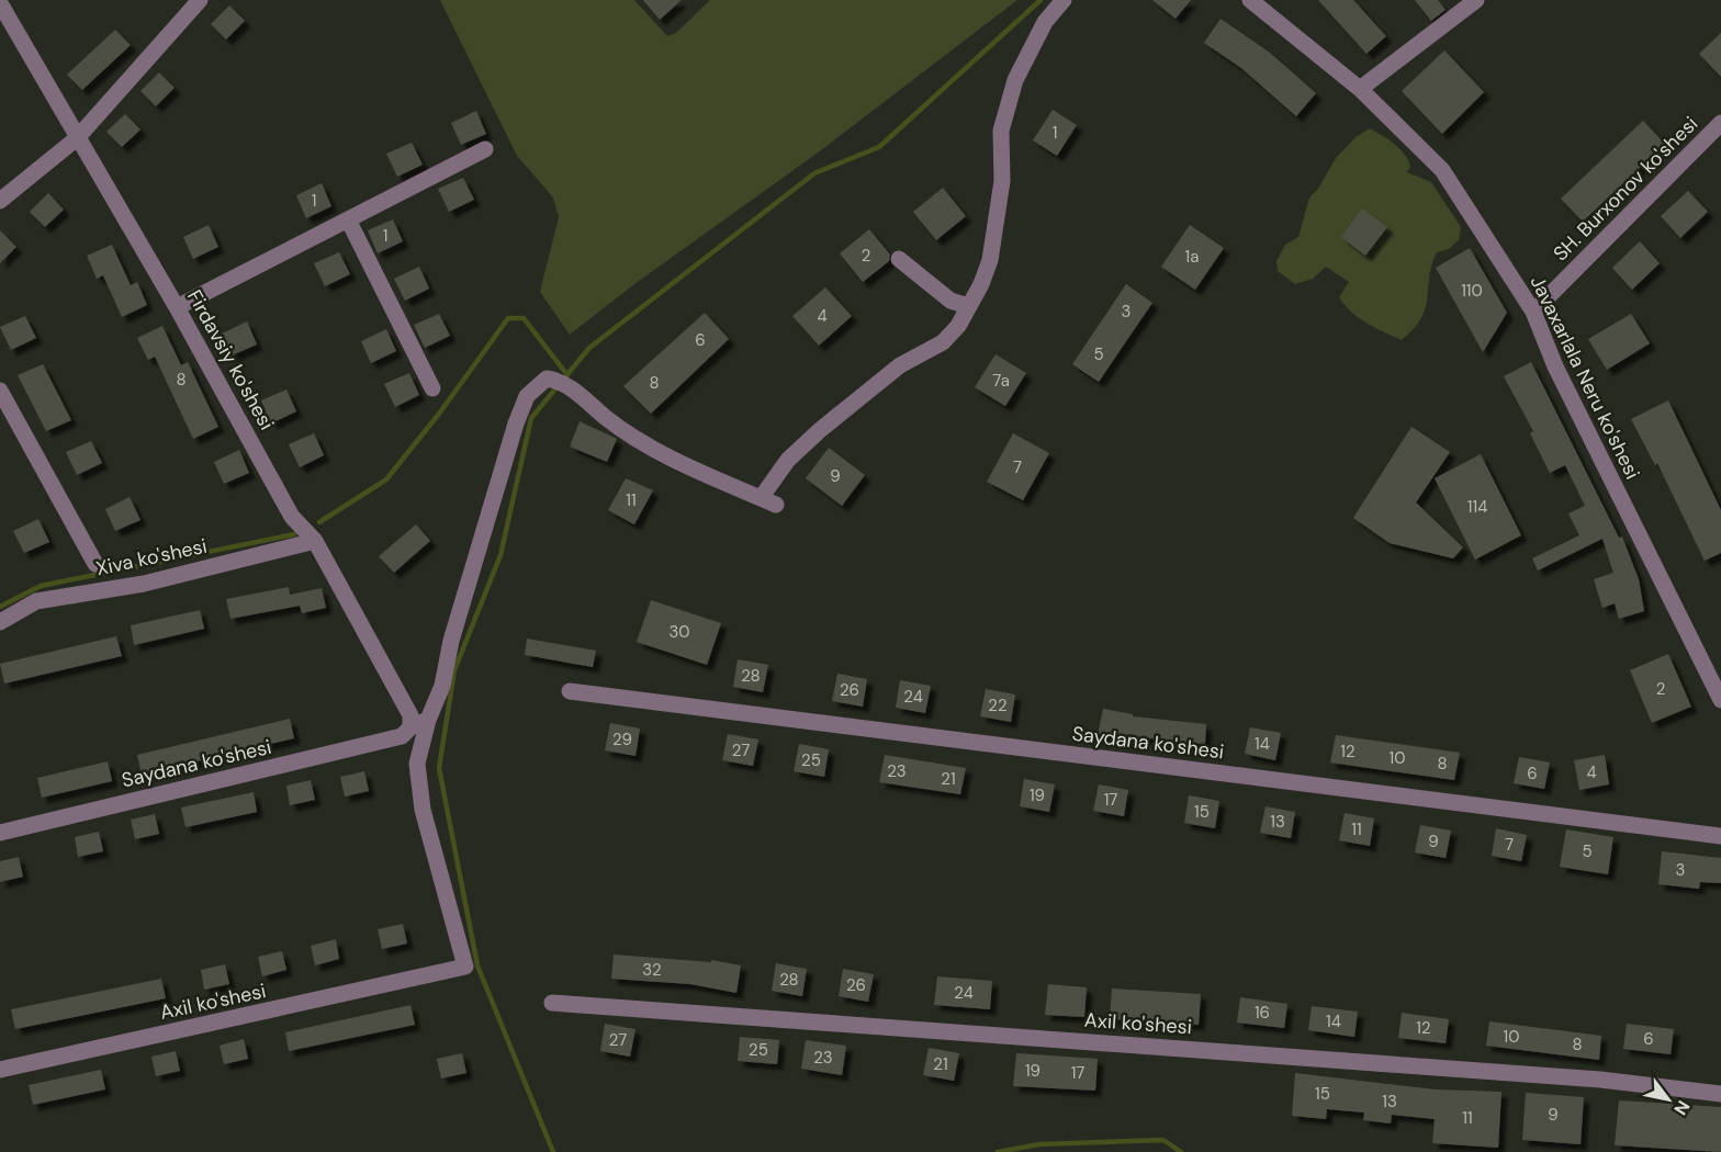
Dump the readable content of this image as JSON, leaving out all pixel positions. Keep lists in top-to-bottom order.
{
  "streets": {
    "street": [
      "SH. Burxonov ko'shesi",
      "Firdavsiy ko'shesi",
      "Javaxarlala Neru ko'shesi",
      "Xiva ko'shesi",
      "Saydana ko'shesi",
      "Axil ko'shesi"
    ]
  },
  "crossings": [
    ["SH. Burxonov ko'shesi", "Javaxarlala Neru ko'shesi"],
    ["Firdavsiy ko'shesi", "Xiva ko'shesi"],
    ["Firdavsiy ko'shesi", "Saydana ko'shesi"],
    ["Saydana ko'shesi", "Axil ko'shesi"]
  ],
  "house_numbers": [
    "1",
    "1",
    "1",
    "2",
    "1a",
    "110",
    "3",
    "4",
    "6",
    "5",
    "8",
    "7a",
    "8",
    "7",
    "9",
    "11",
    "114",
    "30",
    "28",
    "2",
    "26",
    "24",
    "22",
    "29",
    "14",
    "27",
    "12",
    "10",
    "25",
    "8",
    "23",
    "4",
    "6",
    "21",
    "19",
    "17",
    "15",
    "13",
    "11",
    "9",
    "7",
    "5",
    "3",
    "32",
    "28",
    "26",
    "24",
    "16",
    "14",
    "12",
    "10",
    "6",
    "27",
    "8",
    "25",
    "23",
    "21",
    "19",
    "17",
    "15",
    "13",
    "9",
    "11"
  ],
  "north": "bottom right"
}
